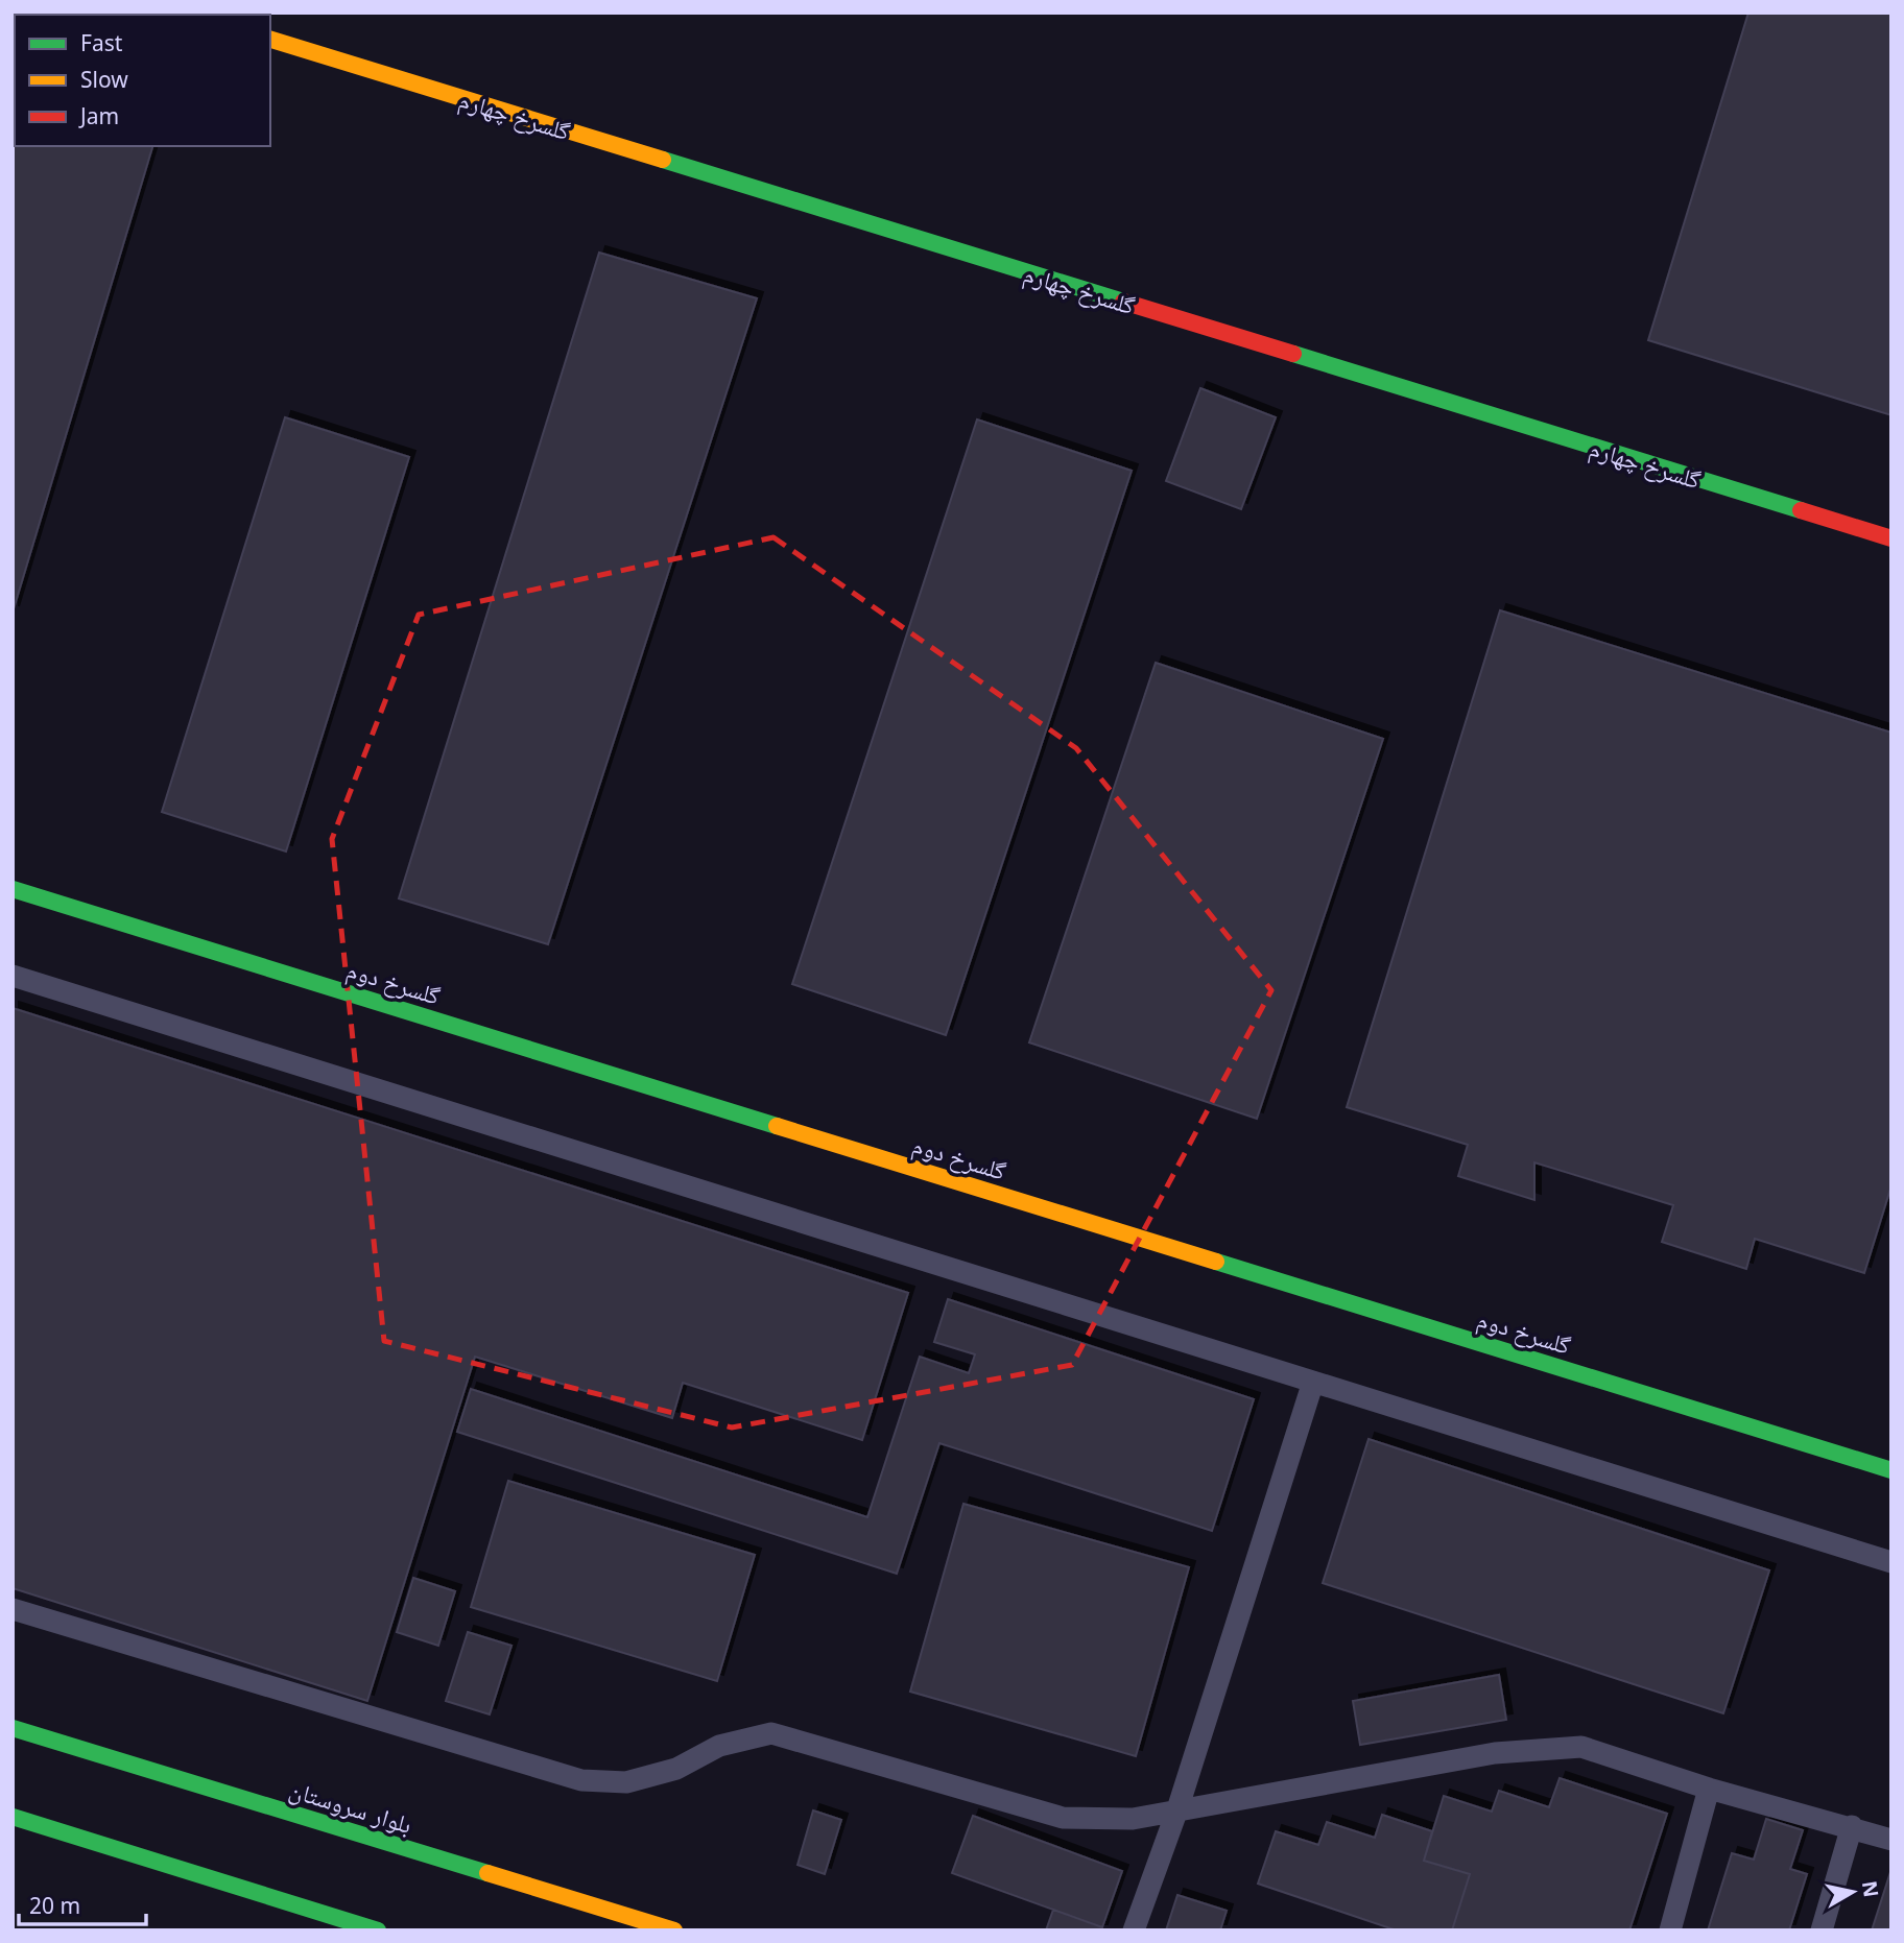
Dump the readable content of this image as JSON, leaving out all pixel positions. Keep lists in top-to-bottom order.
{
  "streets": {
    "street": ["گلسرخ چهارم", "گلسرخ دوم", "بلوار سروستان"]
  },
  "legend": ["Fast", "Slow", "Jam"],
  "scale_bar": "20 m",
  "north": "right"
}
